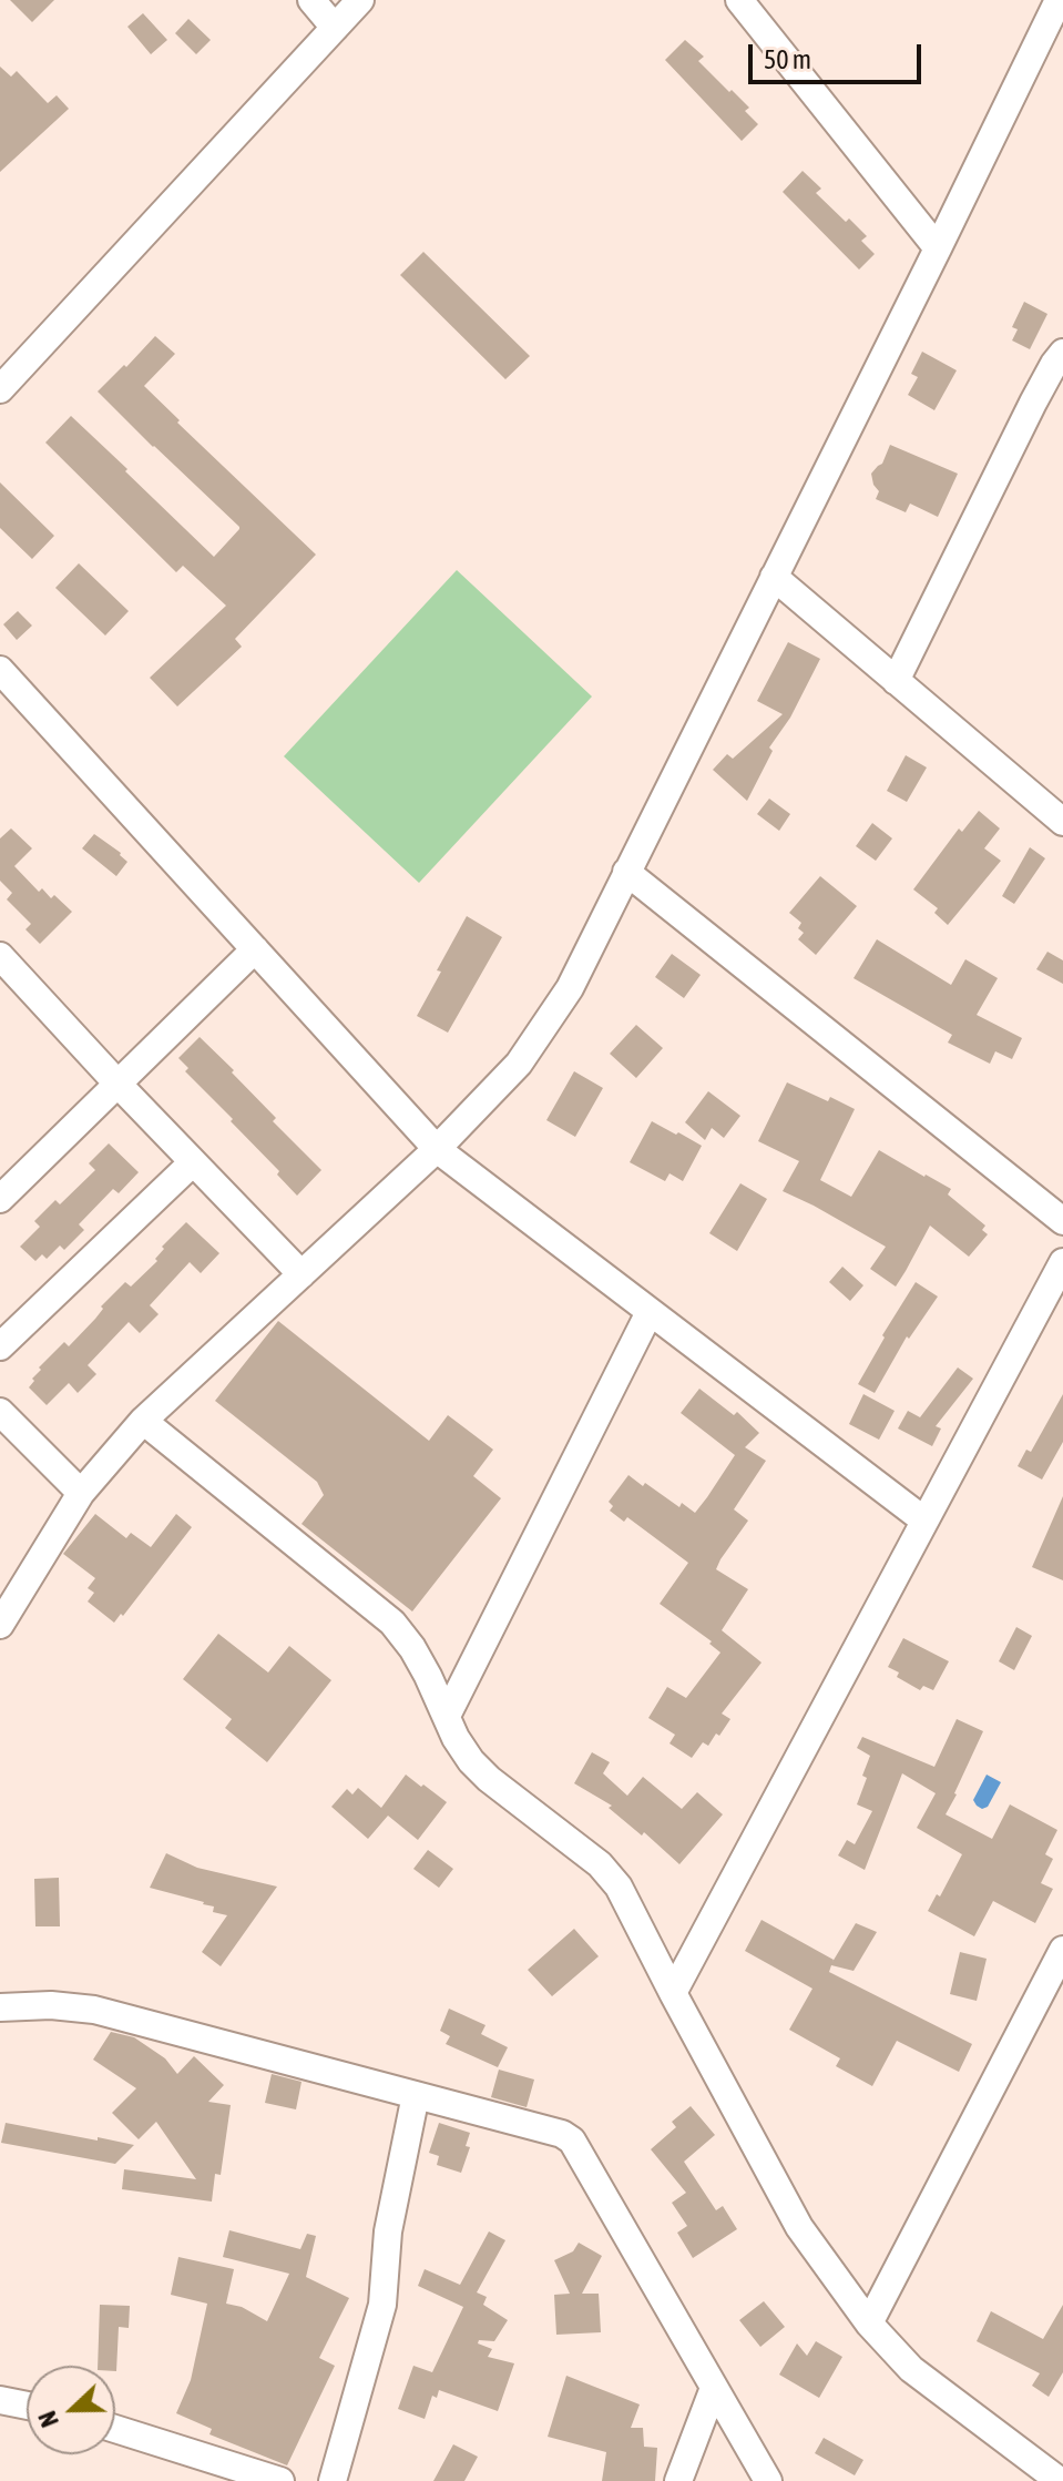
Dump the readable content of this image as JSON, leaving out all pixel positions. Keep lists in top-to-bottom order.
{
  "scale_bar": "50 m",
  "north": "left"
}
